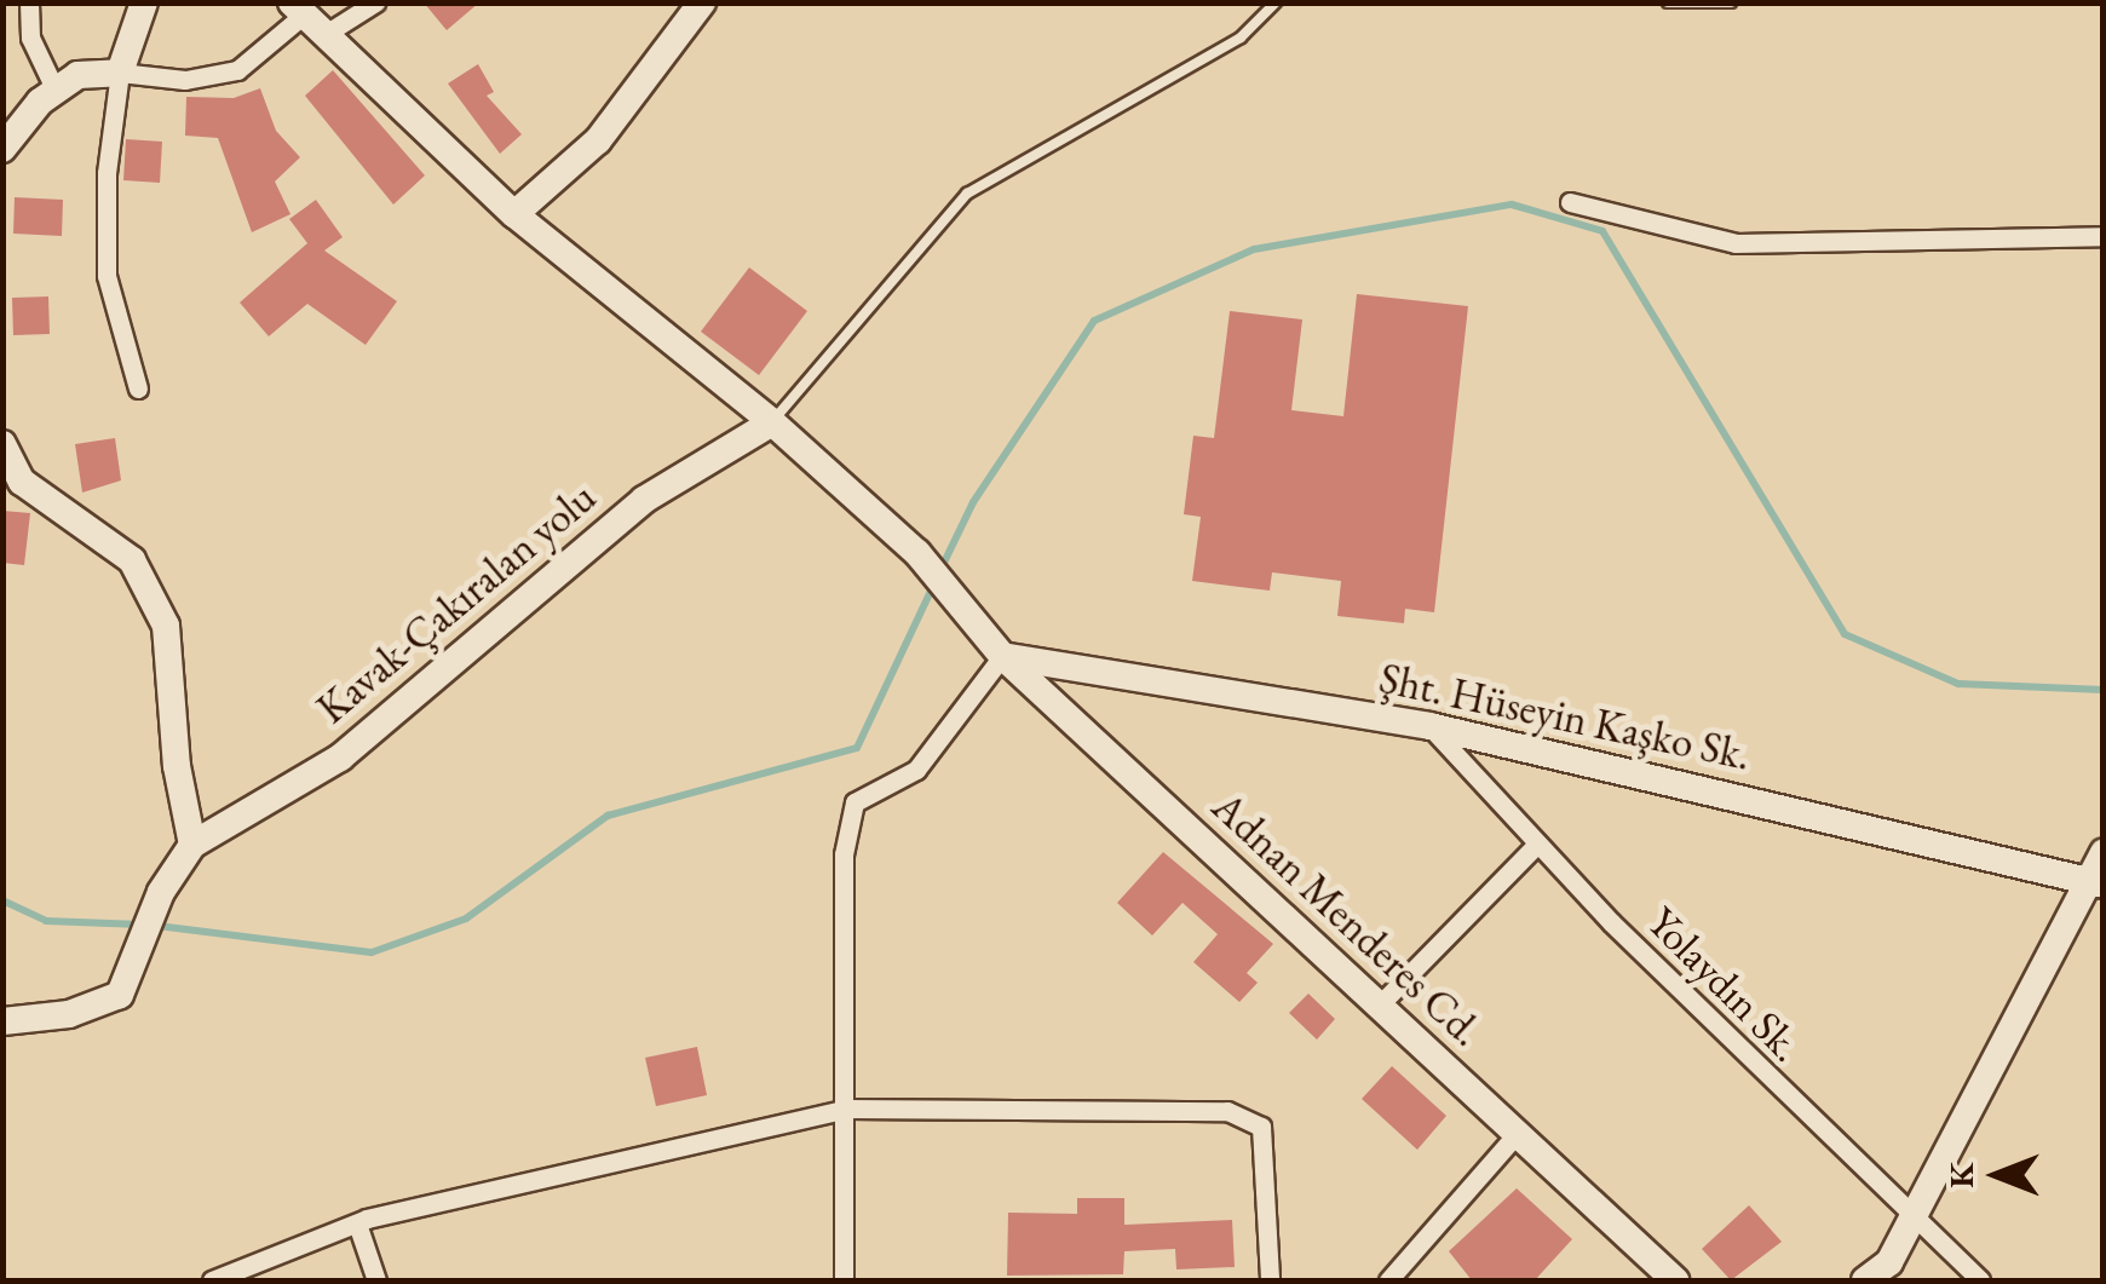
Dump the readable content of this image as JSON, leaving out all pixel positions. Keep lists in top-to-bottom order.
{
  "streets": {
    "main road": ["Kavak-Çakıralan yolu", "Şht. Hüseyin Kaşko Sk.", "Adnan Menderes Cd."],
    "street": ["Yolaydın Sk."]
  },
  "crossings": [
    ["Kavak-Çakıralan yolu", "Adnan Menderes Cd."],
    ["Şht. Hüseyin Kaşko Sk.", "Adnan Menderes Cd."],
    ["Şht. Hüseyin Kaşko Sk.", "Yolaydın Sk."]
  ],
  "north": "left"
}
